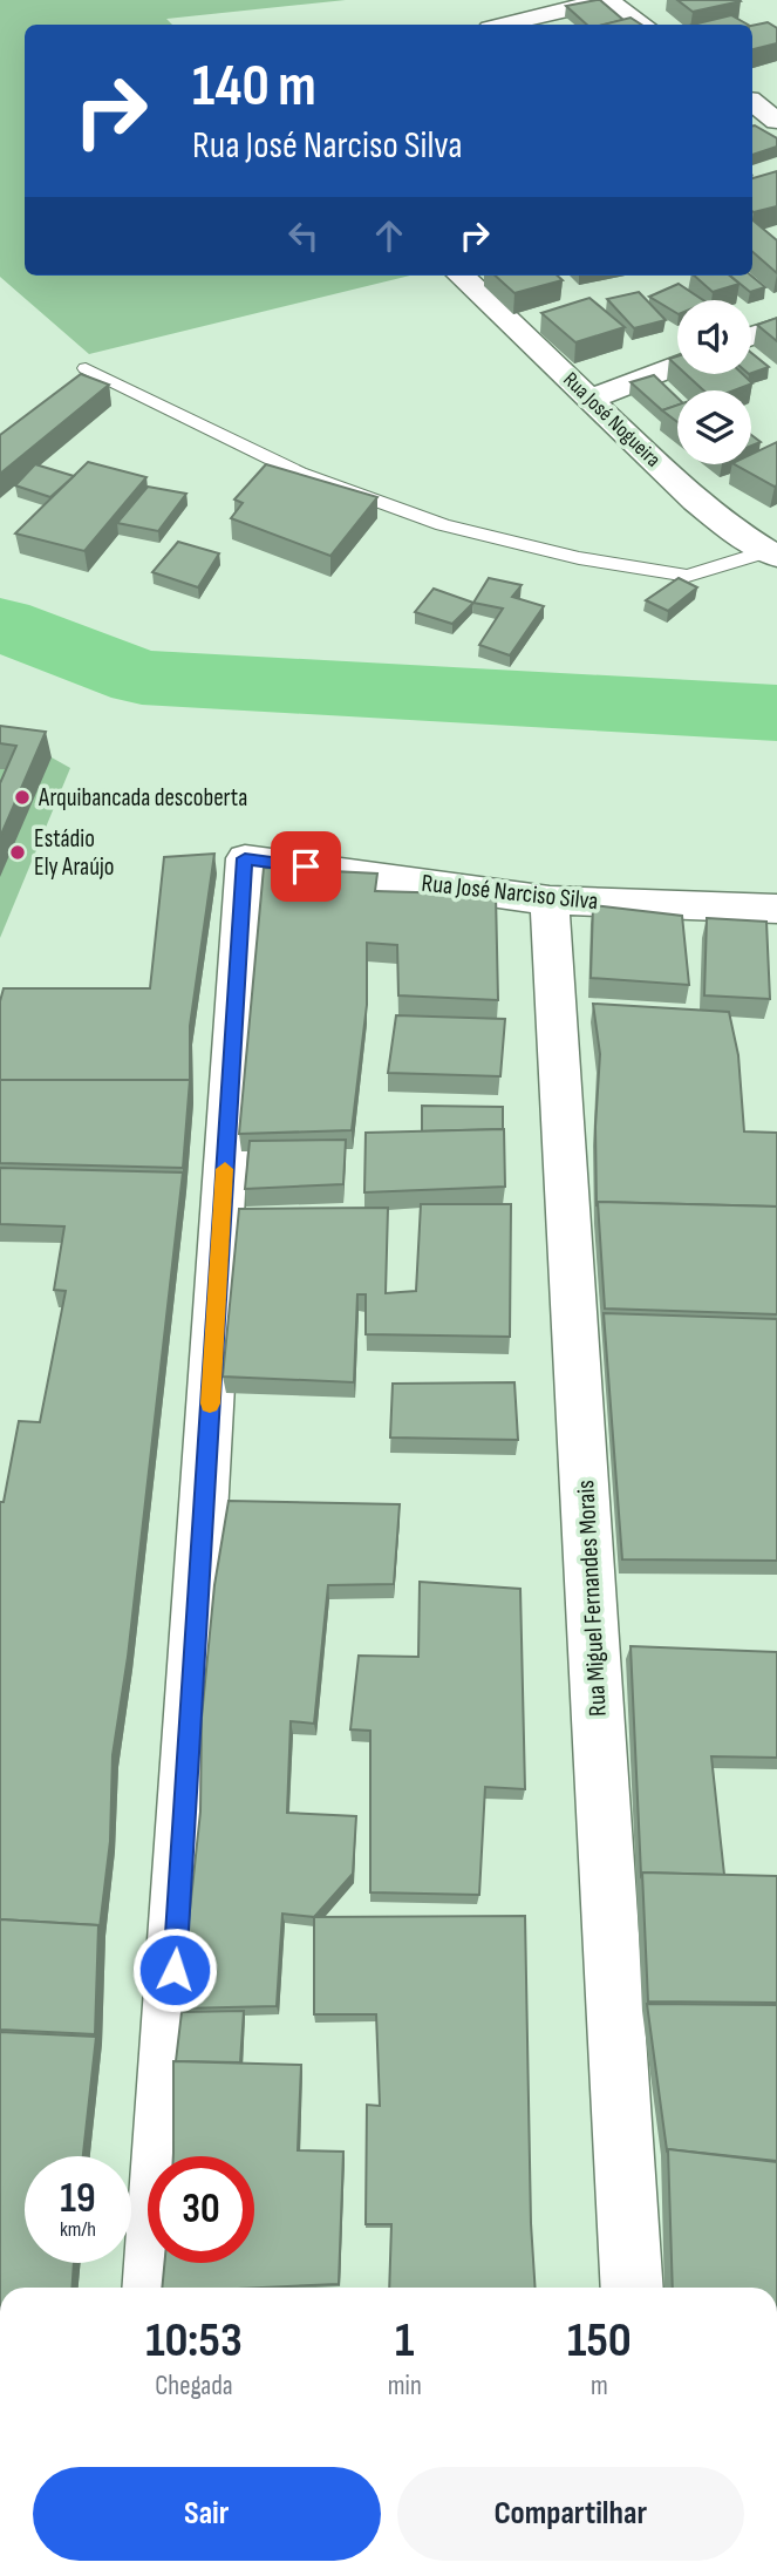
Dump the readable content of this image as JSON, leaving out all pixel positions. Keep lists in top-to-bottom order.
{
  "streets": {
    "street": ["Rua José Nogueira", "Rua José Narciso Silva", "Rua Miguel Fernandes Morais"]
  },
  "crossings": [
    ["Rua José Narciso Silva", "Rua Miguel Fernandes Morais"]
  ],
  "places": ["Arquibancada descoberta", "Estádio Ely Araújo"],
  "page": {
    "turn": ["140 m", "Rua José Narciso Silva"],
    "speed": "19 km/h",
    "limit": "30",
    "eta": [
      "10:53",
      "Chegada",
      "1",
      "min",
      "150",
      "m"
    ],
    "buttons": ["Sair", "Compartilhar"]
  }
}
